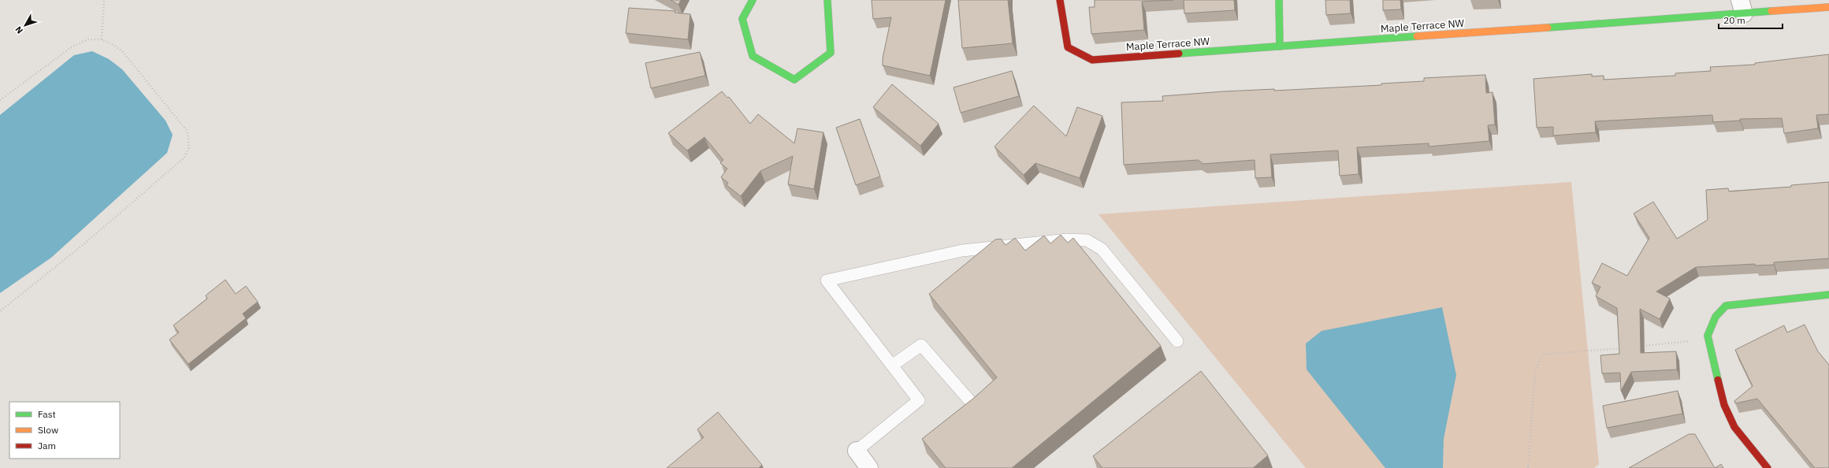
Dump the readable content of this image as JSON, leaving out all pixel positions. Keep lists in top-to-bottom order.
{
  "streets": {
    "street": ["Maple Terrace NW"]
  },
  "legend": ["Fast", "Slow", "Jam"],
  "scale_bar": "20 m",
  "north": "bottom left"
}
